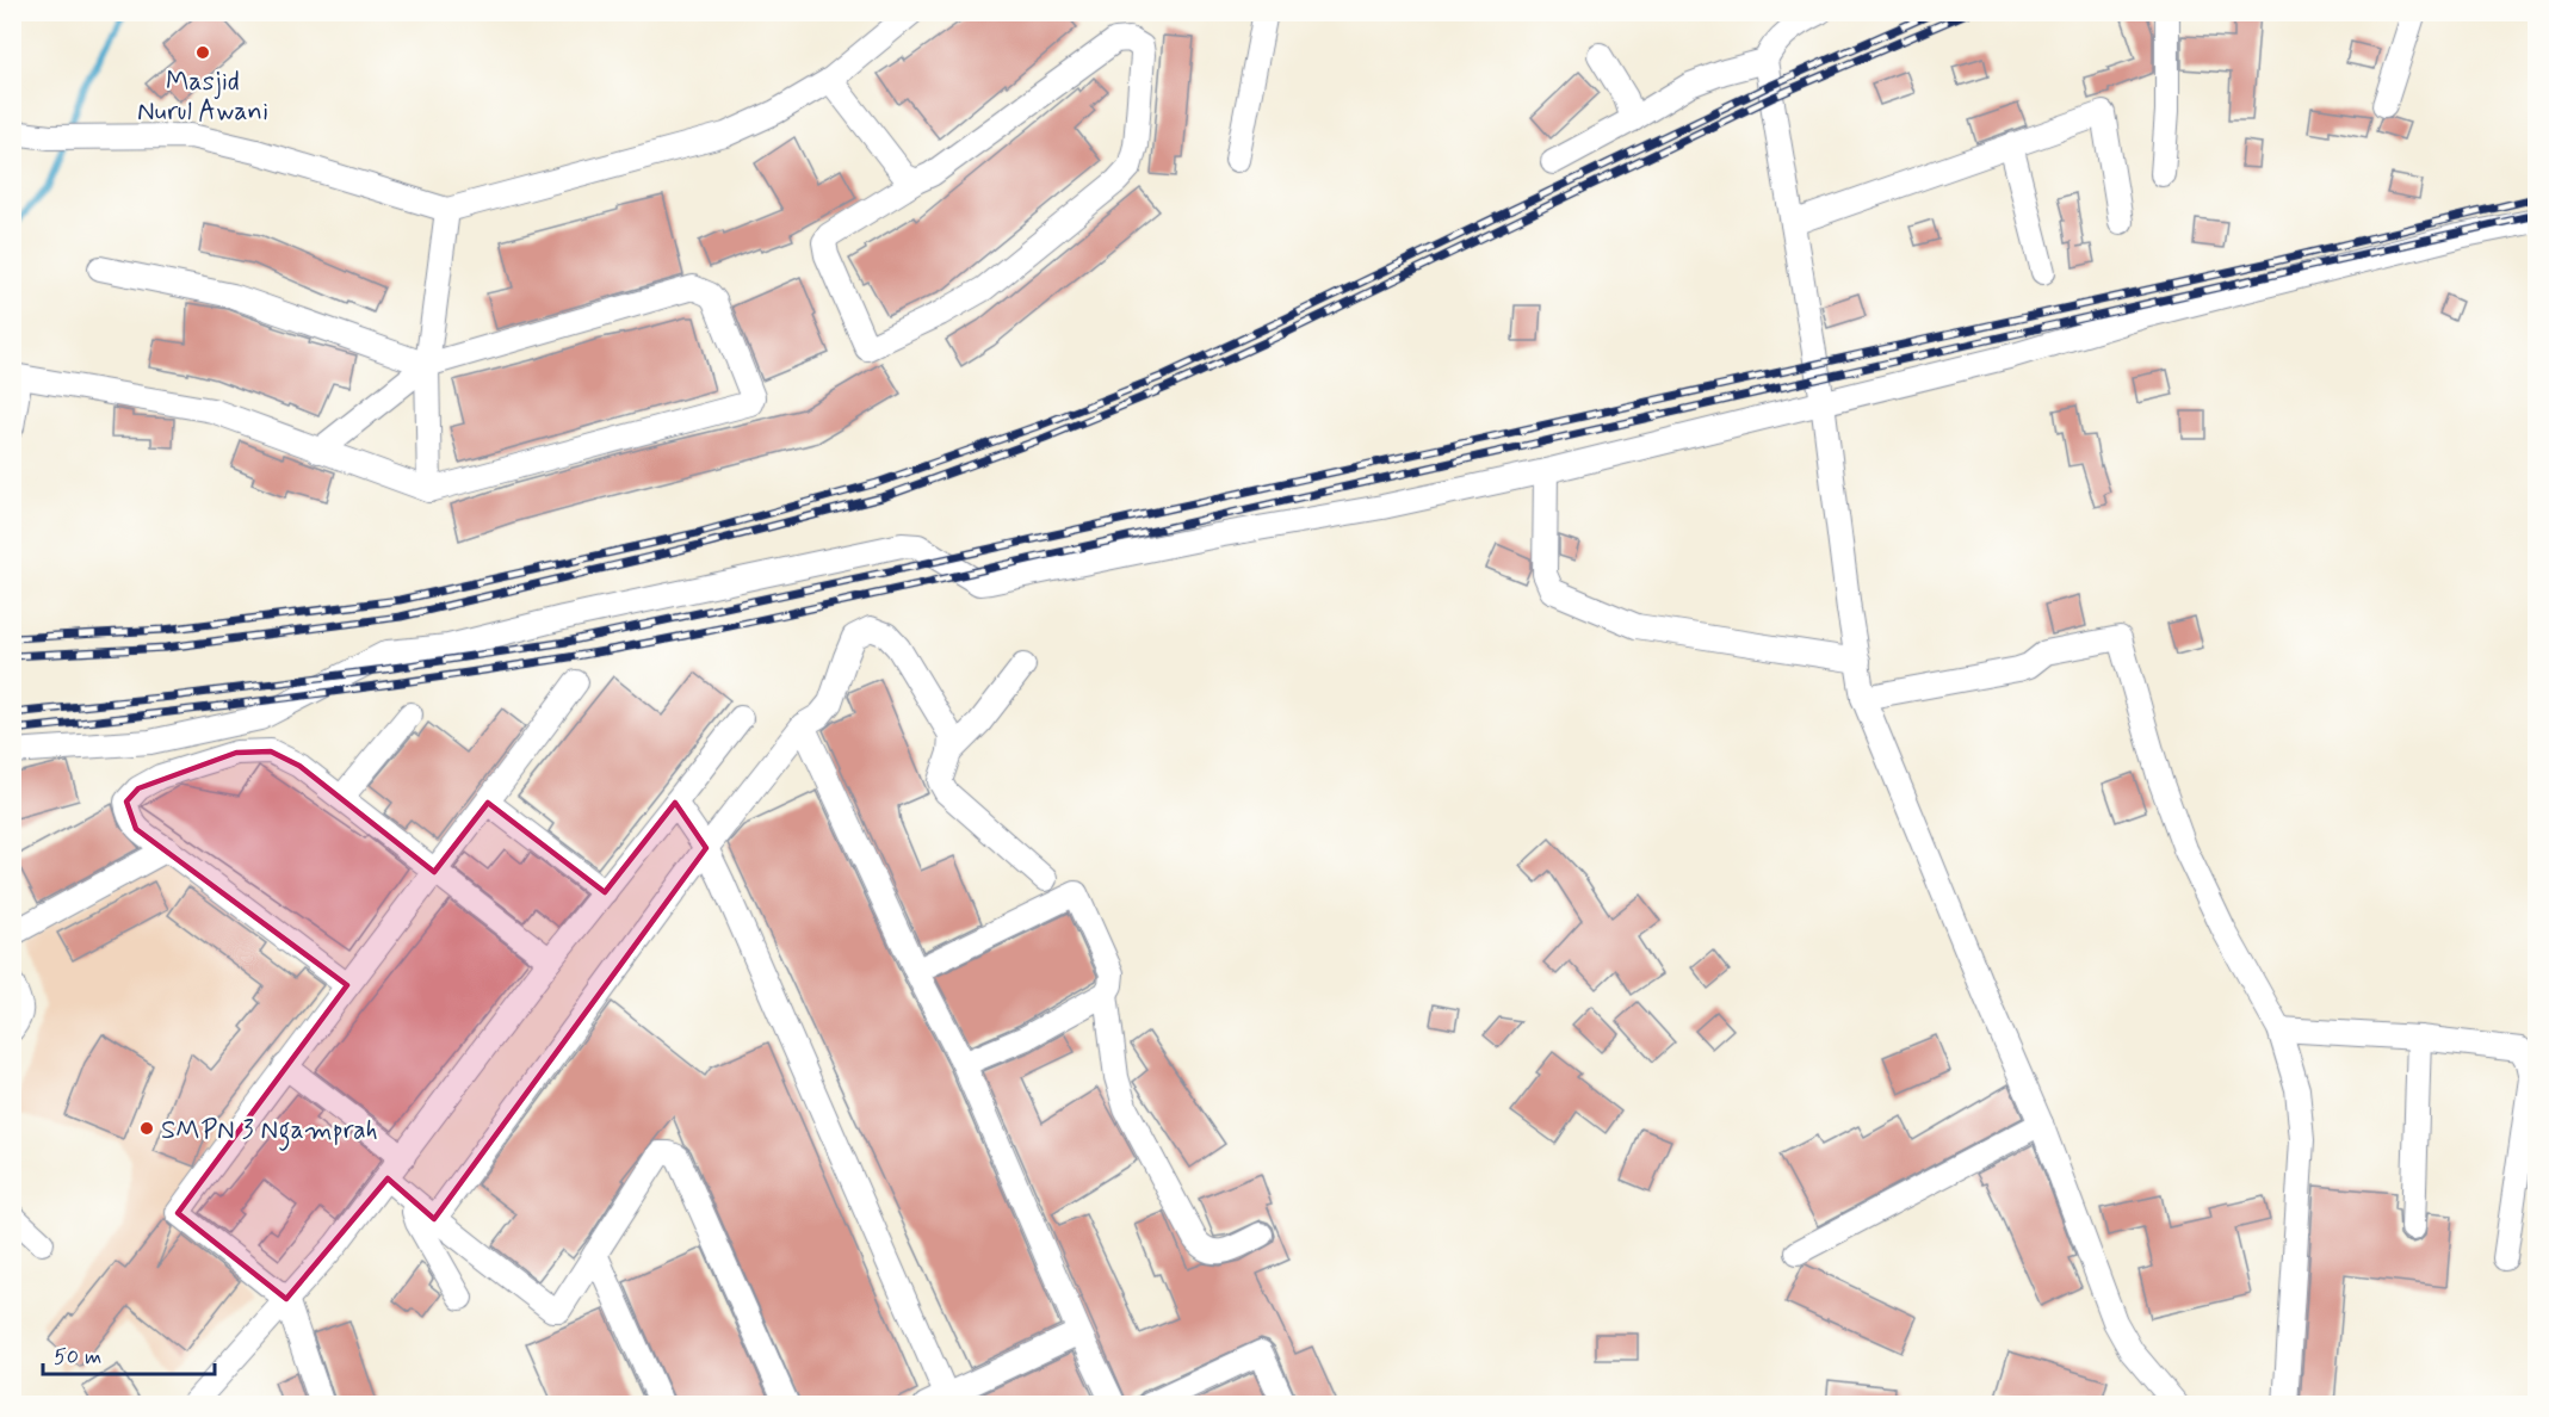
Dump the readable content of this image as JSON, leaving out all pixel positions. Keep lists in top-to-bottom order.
{
  "places": ["Masjid Nurul Awani", "SMPN 3 Ngamprah"],
  "scale_bar": "50 m"
}
